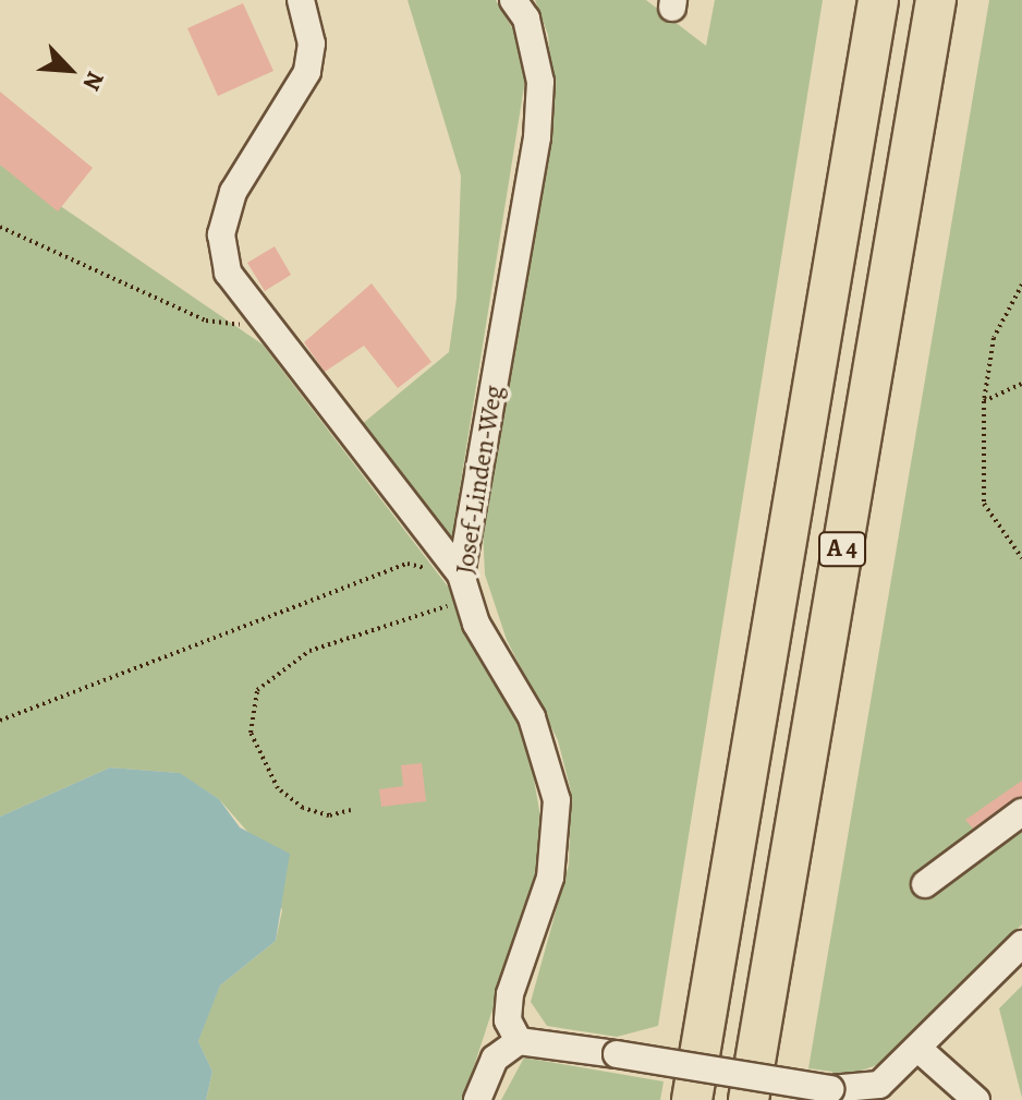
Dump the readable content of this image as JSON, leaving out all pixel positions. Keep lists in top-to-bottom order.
{
  "streets": {
    "highway": ["A 4"],
    "street": ["Josef-Linden-Weg"]
  },
  "north": "bottom right"
}
